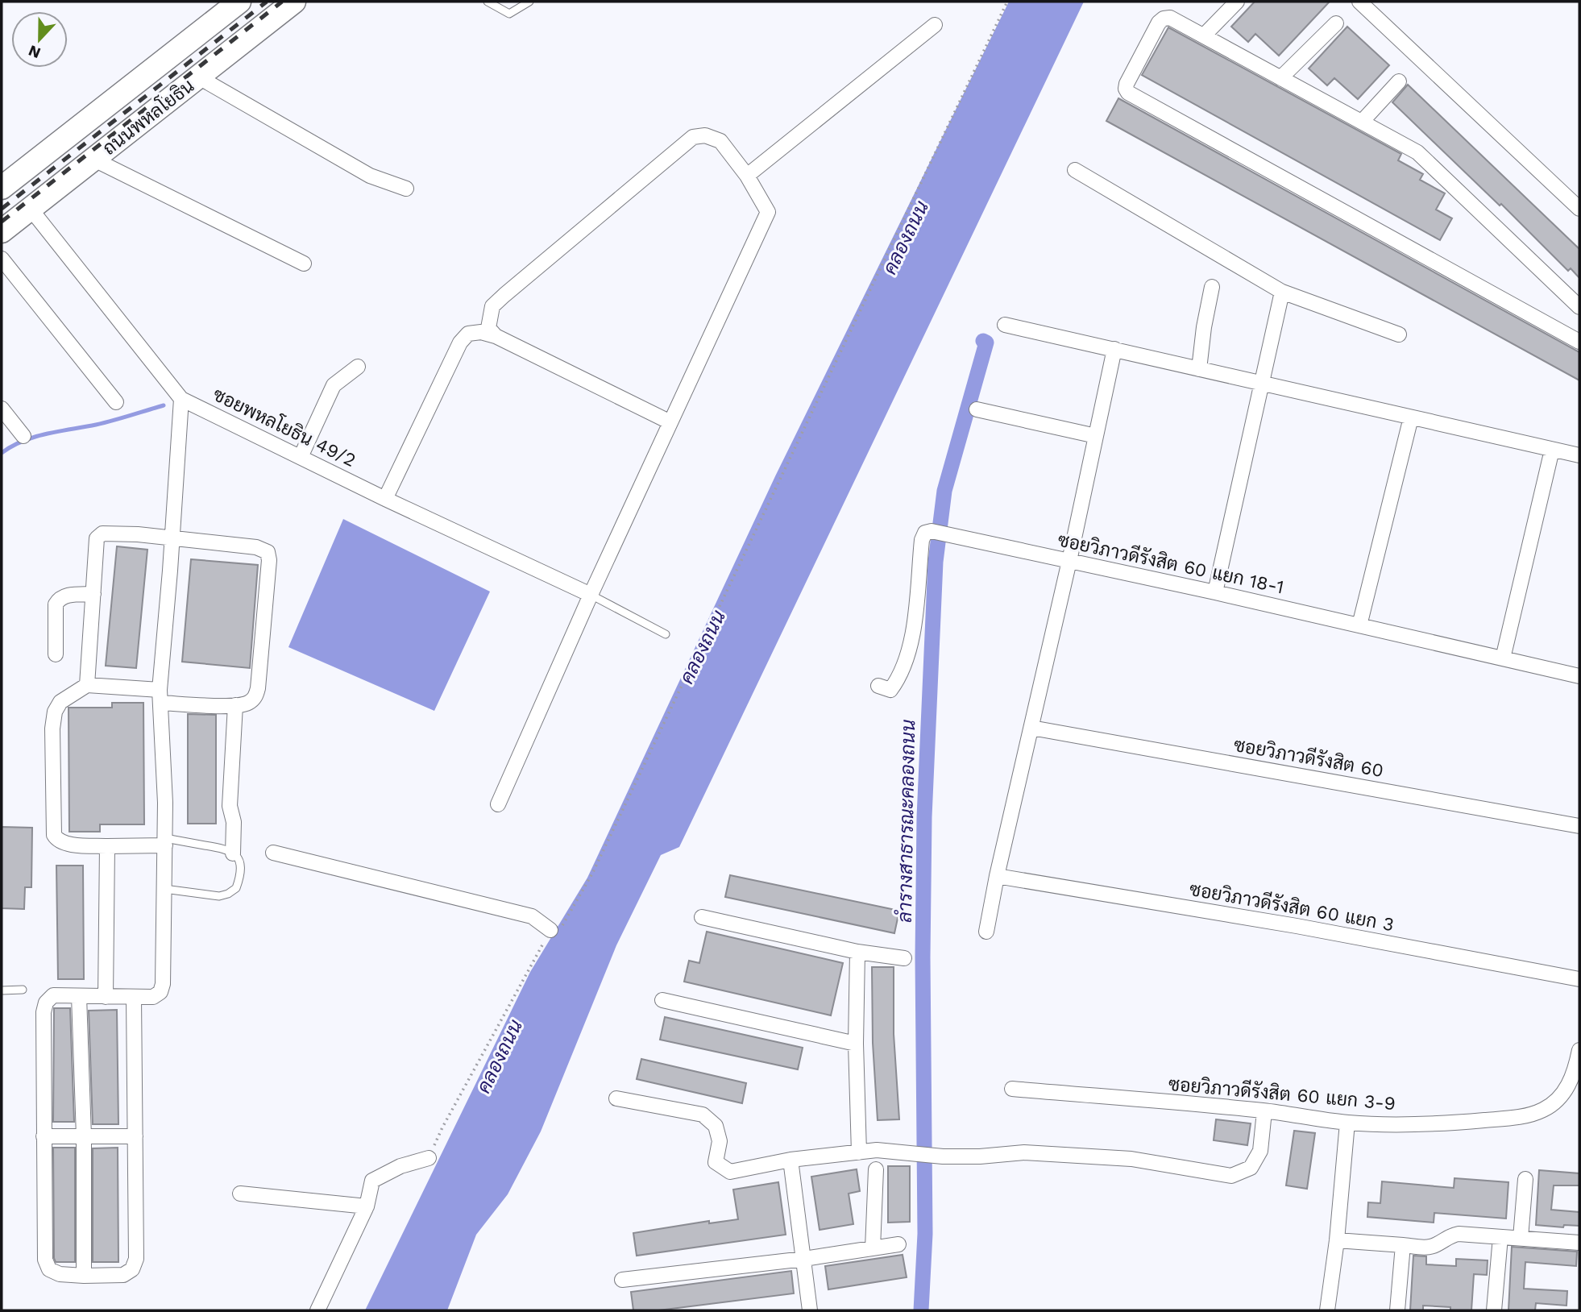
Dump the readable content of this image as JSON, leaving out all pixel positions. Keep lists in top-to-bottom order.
{
  "streets": {
    "main road": ["ถนนพหลโยธิน"],
    "street": [
      "ซอยพหลโยธิน 49/2",
      "ซอยวิภาวดีรังสิต 60 แยก 18-1",
      "ซอยวิภาวดีรังสิต 60",
      "ซอยวิภาวดีรังสิต 60 แยก 3",
      "ซอยวิภาวดีรังสิต 60 แยก 3-9"
    ]
  },
  "crossings": [
    ["ถนนพหลโยธิน", "ซอยพหลโยธิน 49/2"]
  ],
  "water": ["คลองถนน", "ลำรางสาธารณะคลองถนน"],
  "north": "bottom"
}
